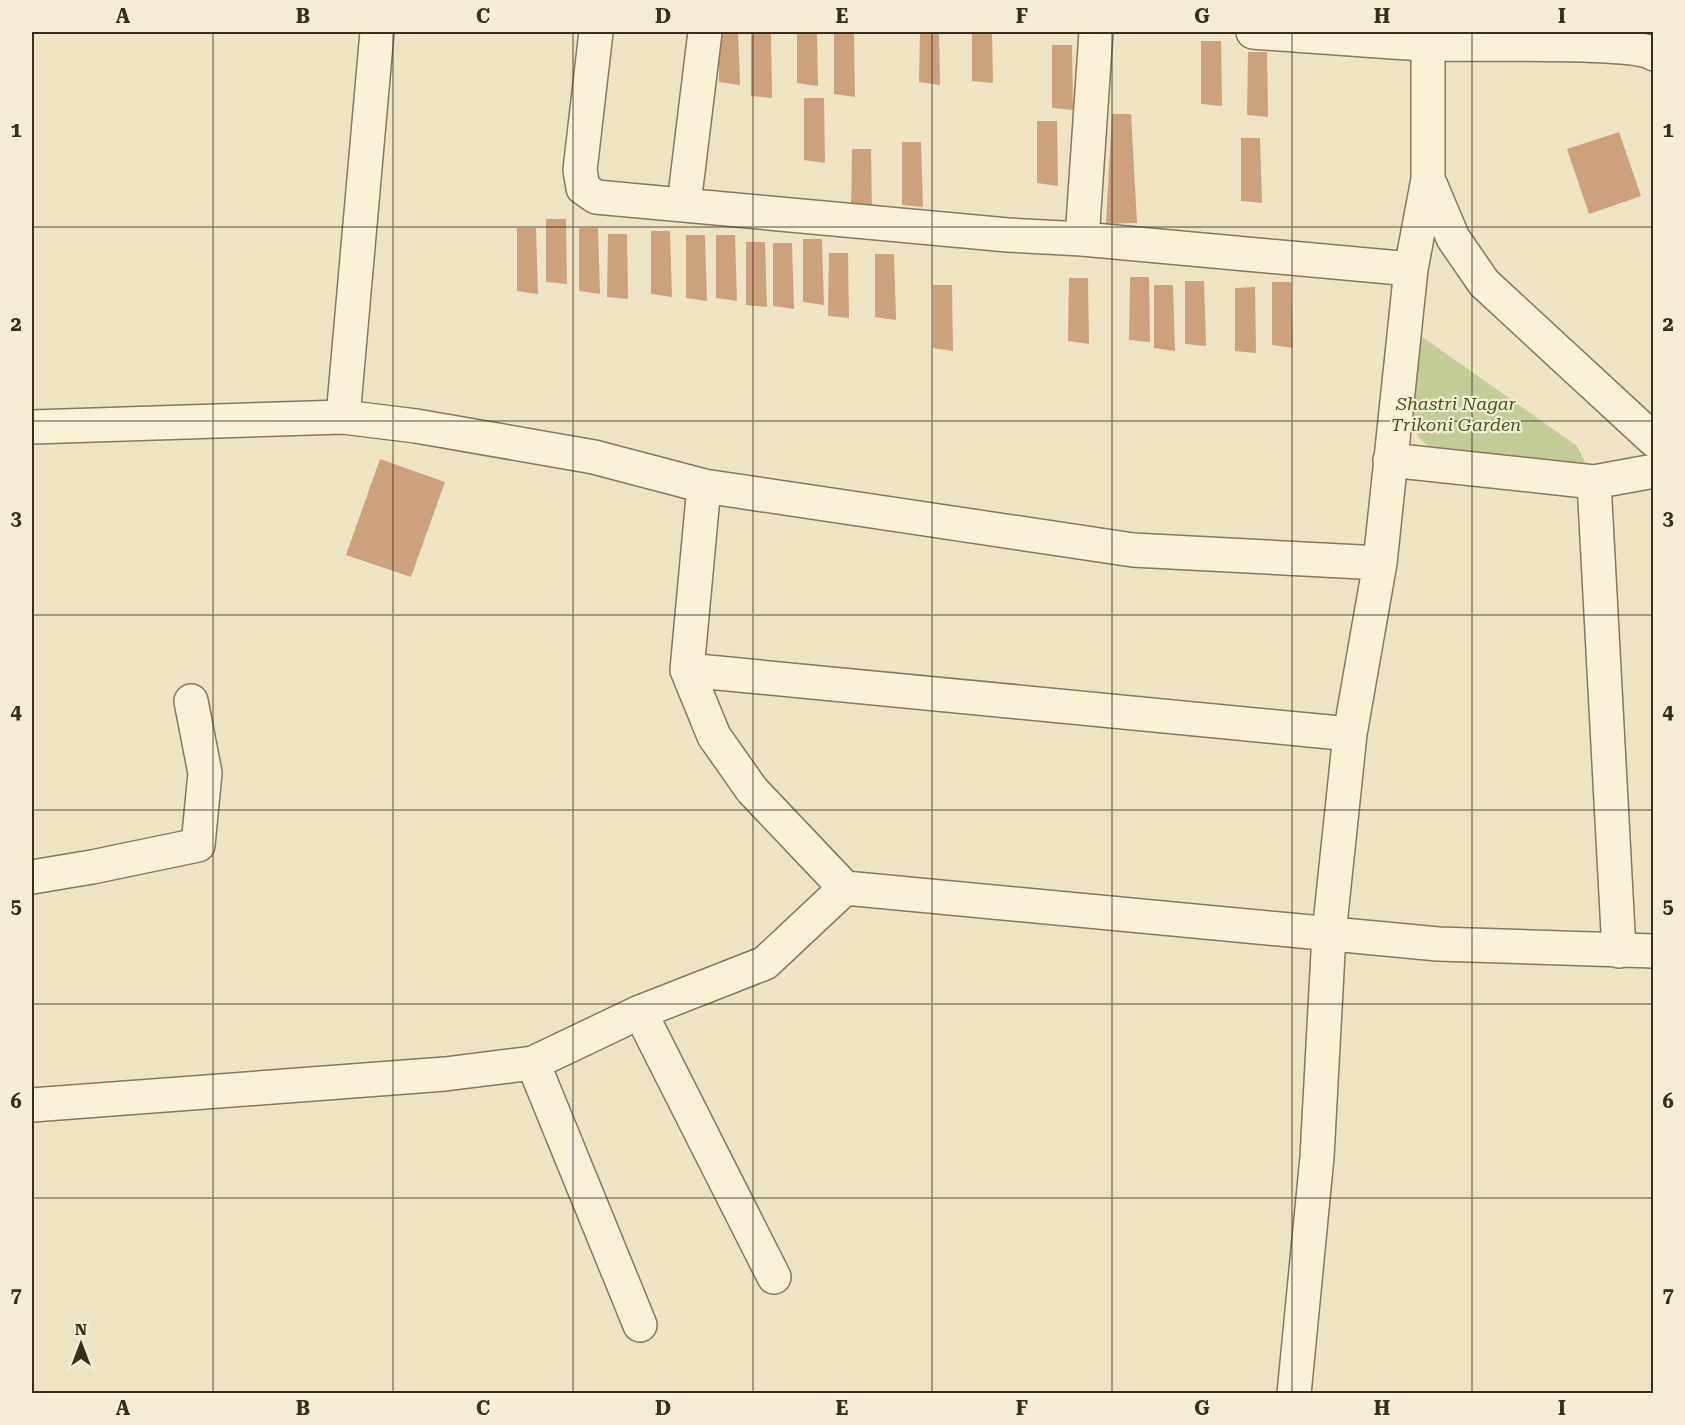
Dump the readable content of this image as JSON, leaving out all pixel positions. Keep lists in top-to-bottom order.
{
  "parks": ["Shastri Nagar Trikoni Garden"],
  "north": "top",
  "grid": {
    "columns": [
      "A",
      "B",
      "C",
      "D",
      "E",
      "F",
      "G",
      "H",
      "I"
    ],
    "rows": [
      "1",
      "2",
      "3",
      "4",
      "5",
      "6",
      "7"
    ]
  }
}
